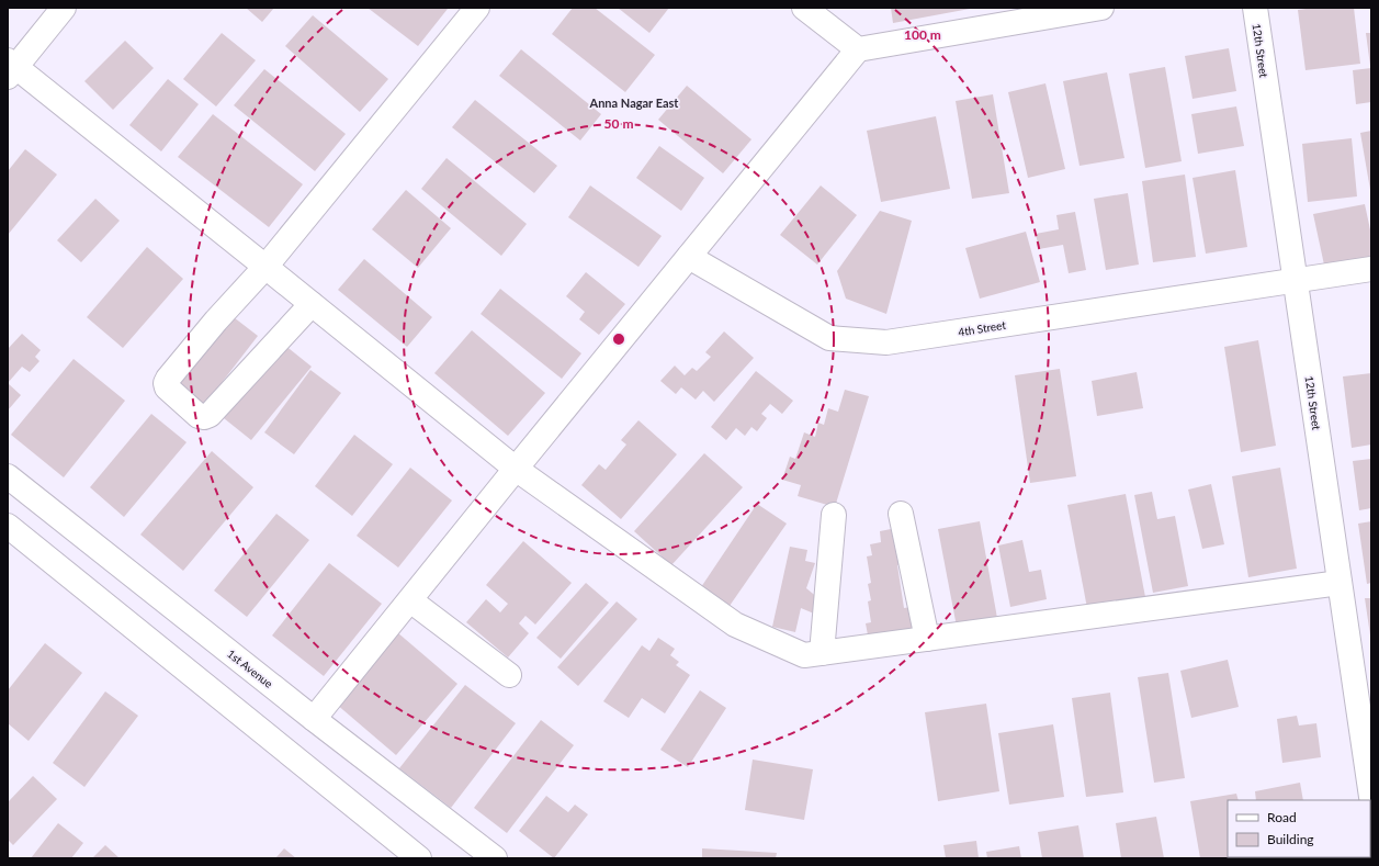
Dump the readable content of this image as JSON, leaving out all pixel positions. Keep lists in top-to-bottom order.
{
  "streets": {
    "street": ["12th Street", "4th Street", "1st Avenue"]
  },
  "crossings": [
    ["12th Street", "4th Street"]
  ],
  "districts": ["Anna Nagar East"],
  "legend": ["Road", "Building"],
  "rings": ["100 m", "50 m"]
}
